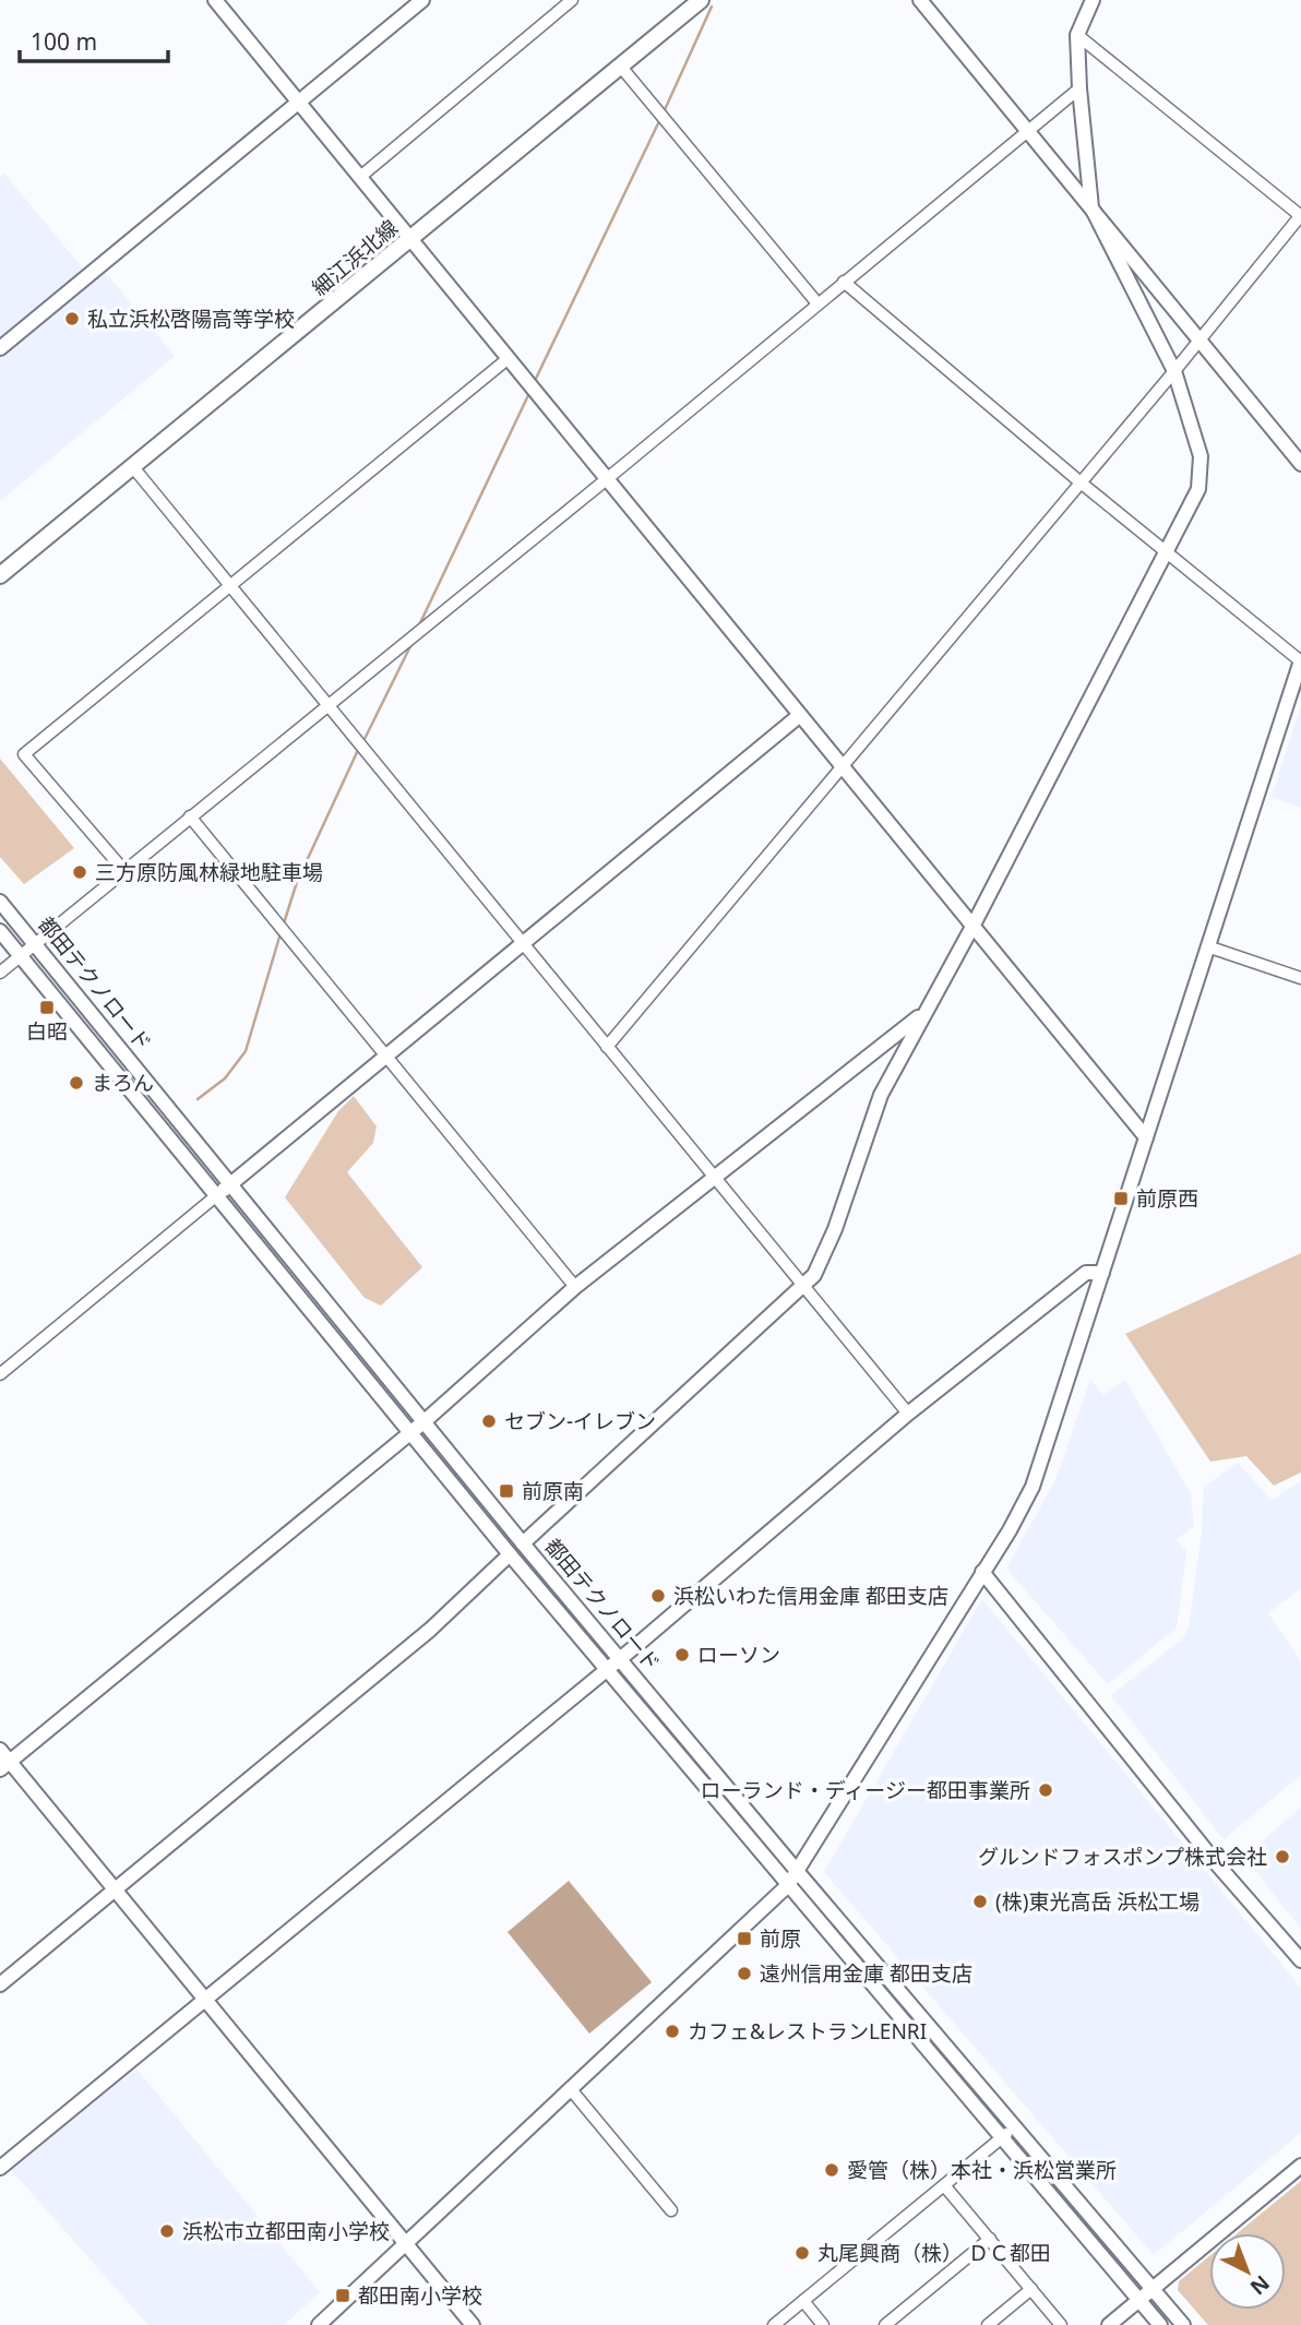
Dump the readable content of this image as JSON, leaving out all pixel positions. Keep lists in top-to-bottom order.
{
  "streets": {
    "main road": ["細江浜北線"],
    "street": ["都田テクノロード"]
  },
  "places": {
    "other": [
      "私立浜松啓陽高等学校",
      "三方原防風林緑地駐車場",
      "まろん",
      "セブン-イレブン",
      "浜松いわた信用金庫 都田支店",
      "ローソン",
      "ローランド・ディージー都田事業所",
      "グルンドフォスポンプ株式会社",
      "(株)東光高岳 浜松工場",
      "遠州信用金庫 都田支店",
      "カフェ&レストランLENRI",
      "愛管（株）本社・浜松営業所",
      "浜松市立都田南小学校",
      "丸尾興商（株） ＤＣ都田"
    ],
    "transit": [
      "白昭",
      "前原西",
      "前原南",
      "前原",
      "都田南小学校"
    ]
  },
  "scale_bar": "100 m",
  "north": "bottom right"
}
